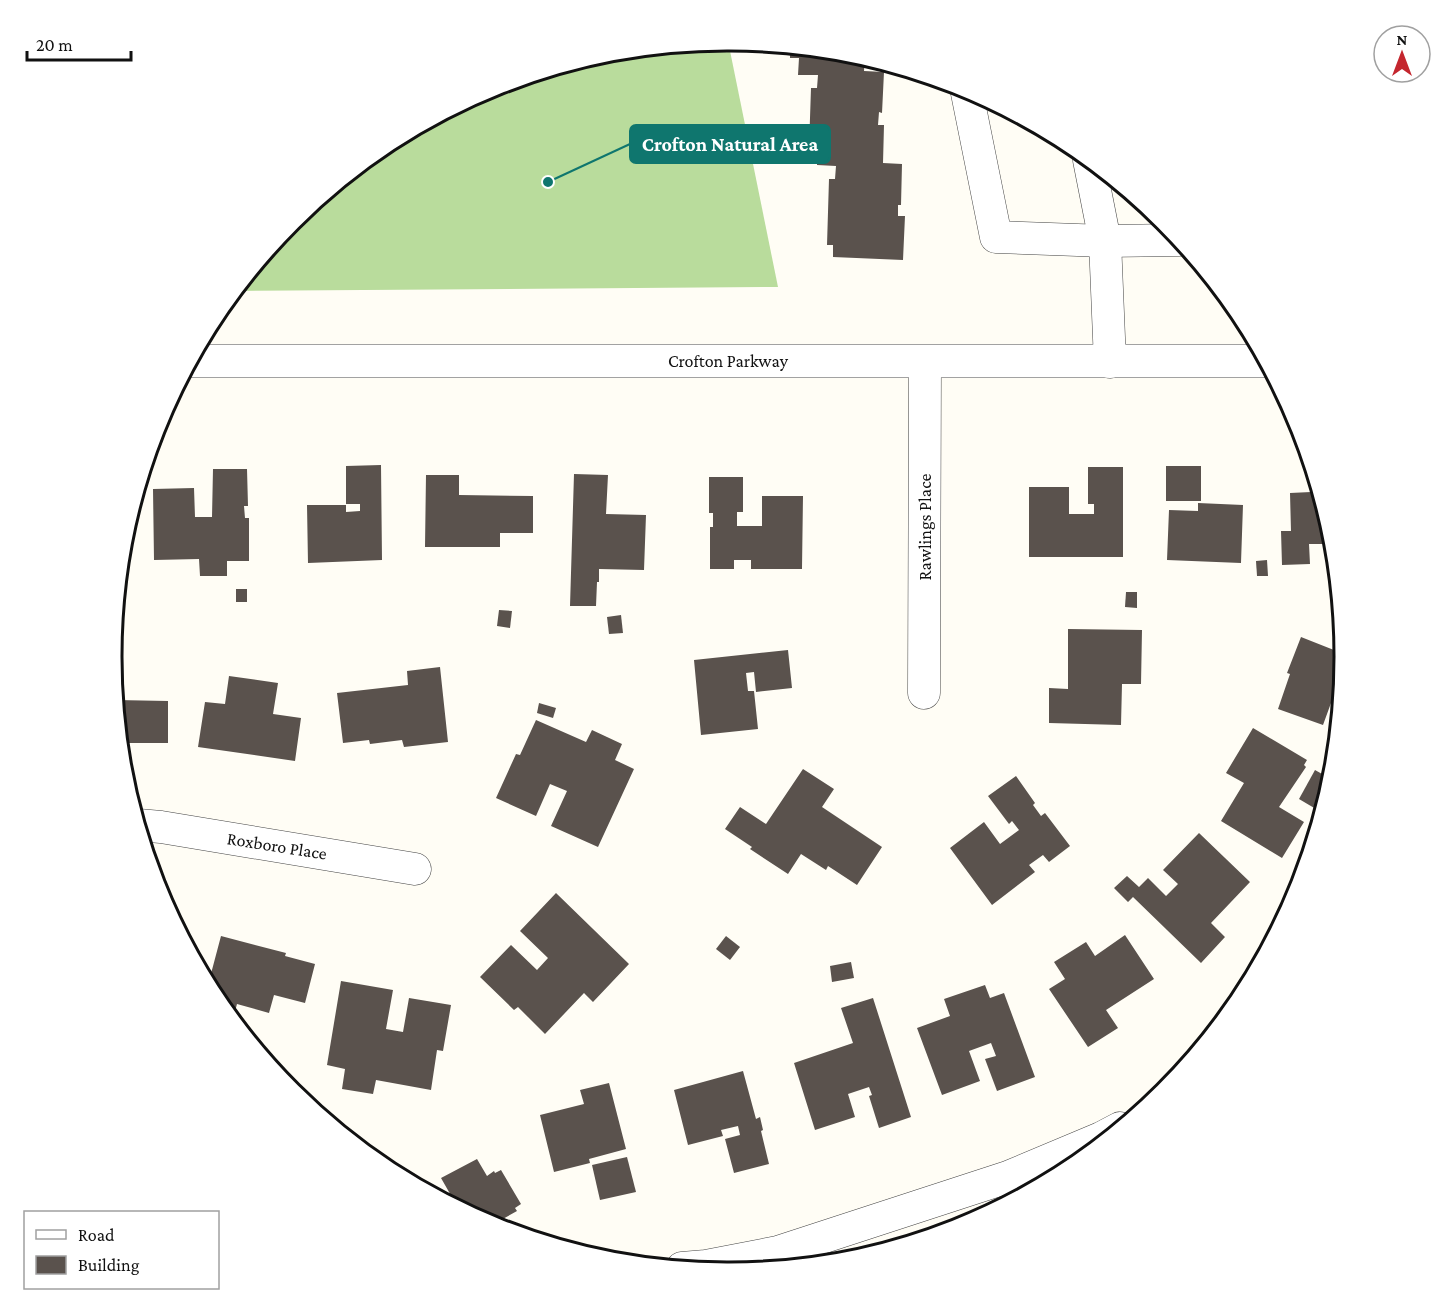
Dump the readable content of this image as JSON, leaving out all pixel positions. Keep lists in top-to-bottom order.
{
  "streets": {
    "street": ["Crofton Parkway", "Rawlings Place", "Roxboro Place"]
  },
  "crossings": [
    ["Crofton Parkway", "Rawlings Place"]
  ],
  "places": ["Crofton Natural Area"],
  "legend": ["Road", "Building"],
  "scale_bar": "20 m",
  "north": "top"
}
